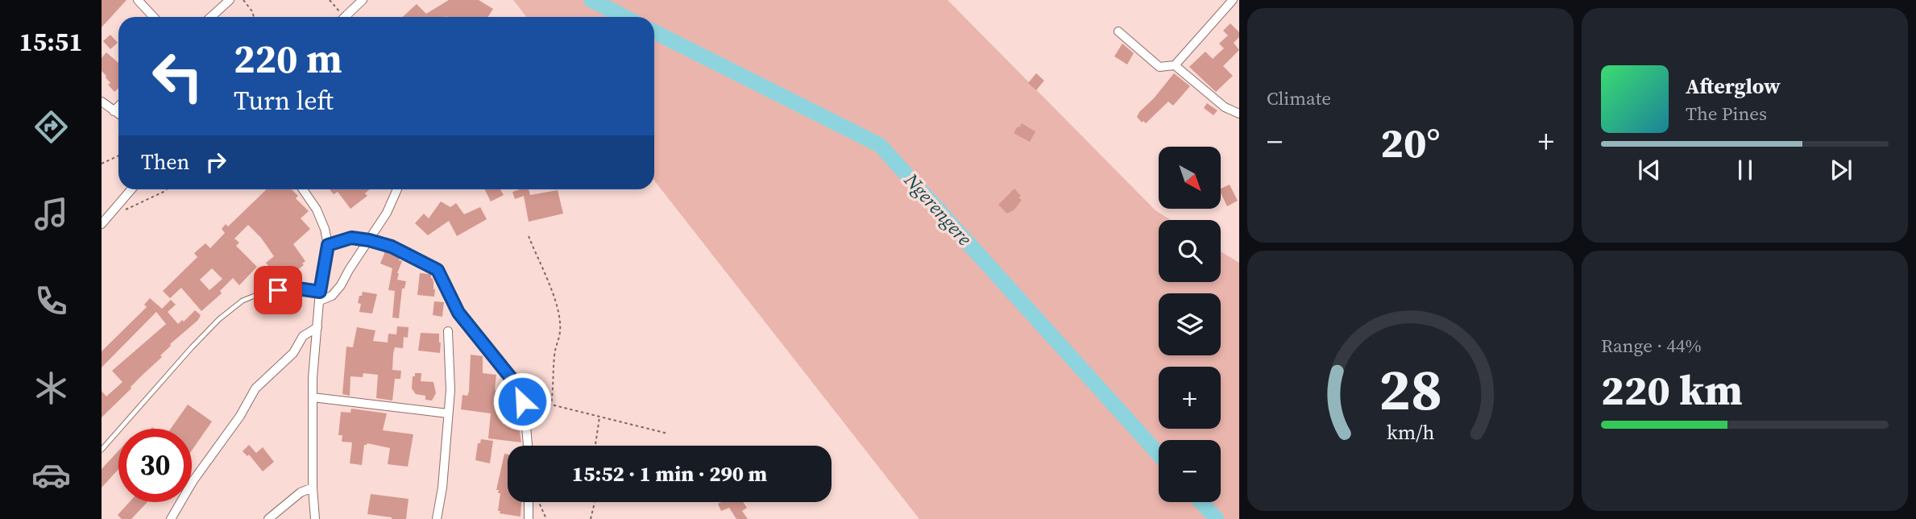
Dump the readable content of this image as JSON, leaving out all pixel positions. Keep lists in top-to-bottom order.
{
  "water": ["Ngerengere"],
  "north": "bottom right",
  "page": {
    "tabs": "15:51",
    "tile": [
      "Climate",
      ["Range · 44%", "220 km"]
    ],
    "turn": ["220 m", "Turn left"],
    "song": ["Afterglow", "The Pines"],
    "heat": ["−", "20°", "+"],
    "then": "Then",
    "map_buttons": ["+", "−"],
    "limit": "30",
    "trip": "15:52 · 1 min · 290 m",
    "gauge": ["28", "km/h"]
  }
}
